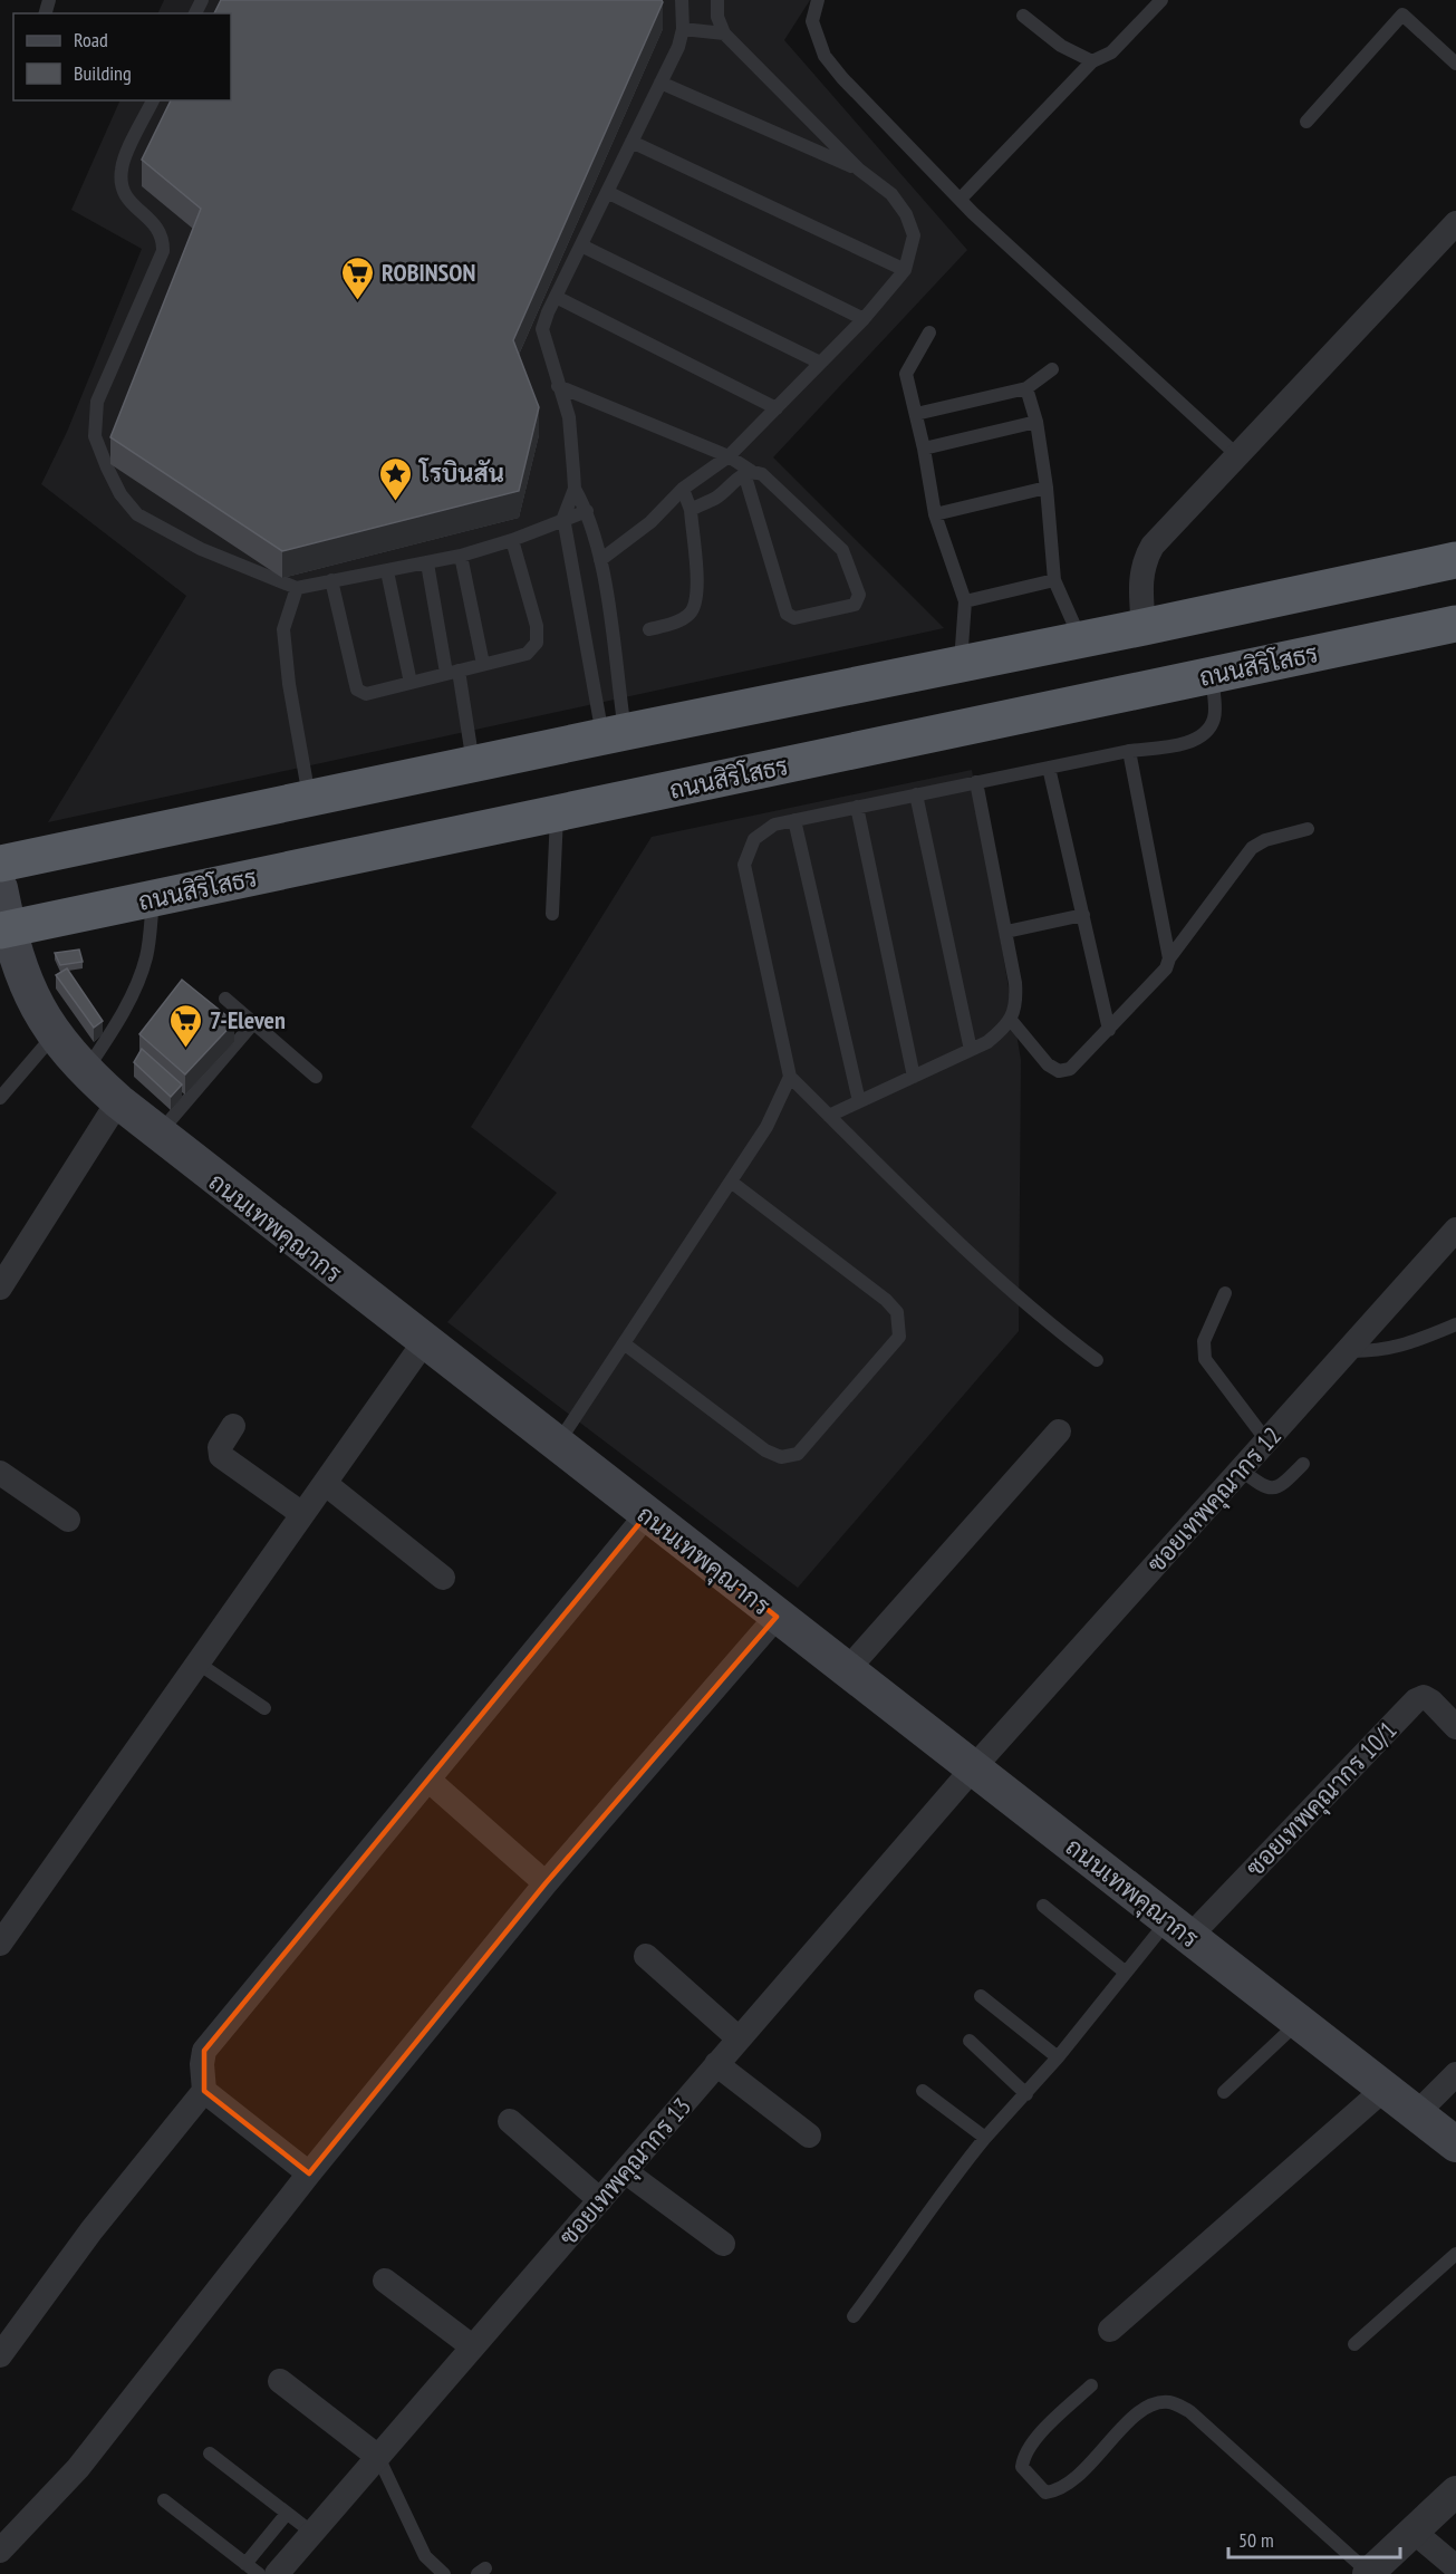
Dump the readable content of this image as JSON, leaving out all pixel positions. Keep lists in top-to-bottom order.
{
  "streets": {
    "highway": ["ถนนสิริโสธร"],
    "main road": ["ถนนเทพคุณากร"],
    "street": ["ซอยเทพคุณากร 12", "ซอยเทพคุณากร 10/1", "ซอยเทพคุณากร 13"]
  },
  "crossings": [
    ["ถนนสิริโสธร", "ถนนเทพคุณากร"],
    ["ถนนเทพคุณากร", "ซอยเทพคุณากร 12"],
    ["ถนนเทพคุณากร", "ซอยเทพคุณากร 10/1"],
    ["ถนนเทพคุณากร", "ซอยเทพคุณากร 13"],
    ["ซอยเทพคุณากร 12", "ซอยเทพคุณากร 13"]
  ],
  "places": {
    "supermarket": ["ROBINSON", "7-Eleven"],
    "place": ["โรบินสัน"]
  },
  "legend": ["Road", "Building"],
  "scale_bar": "50 m"
}
